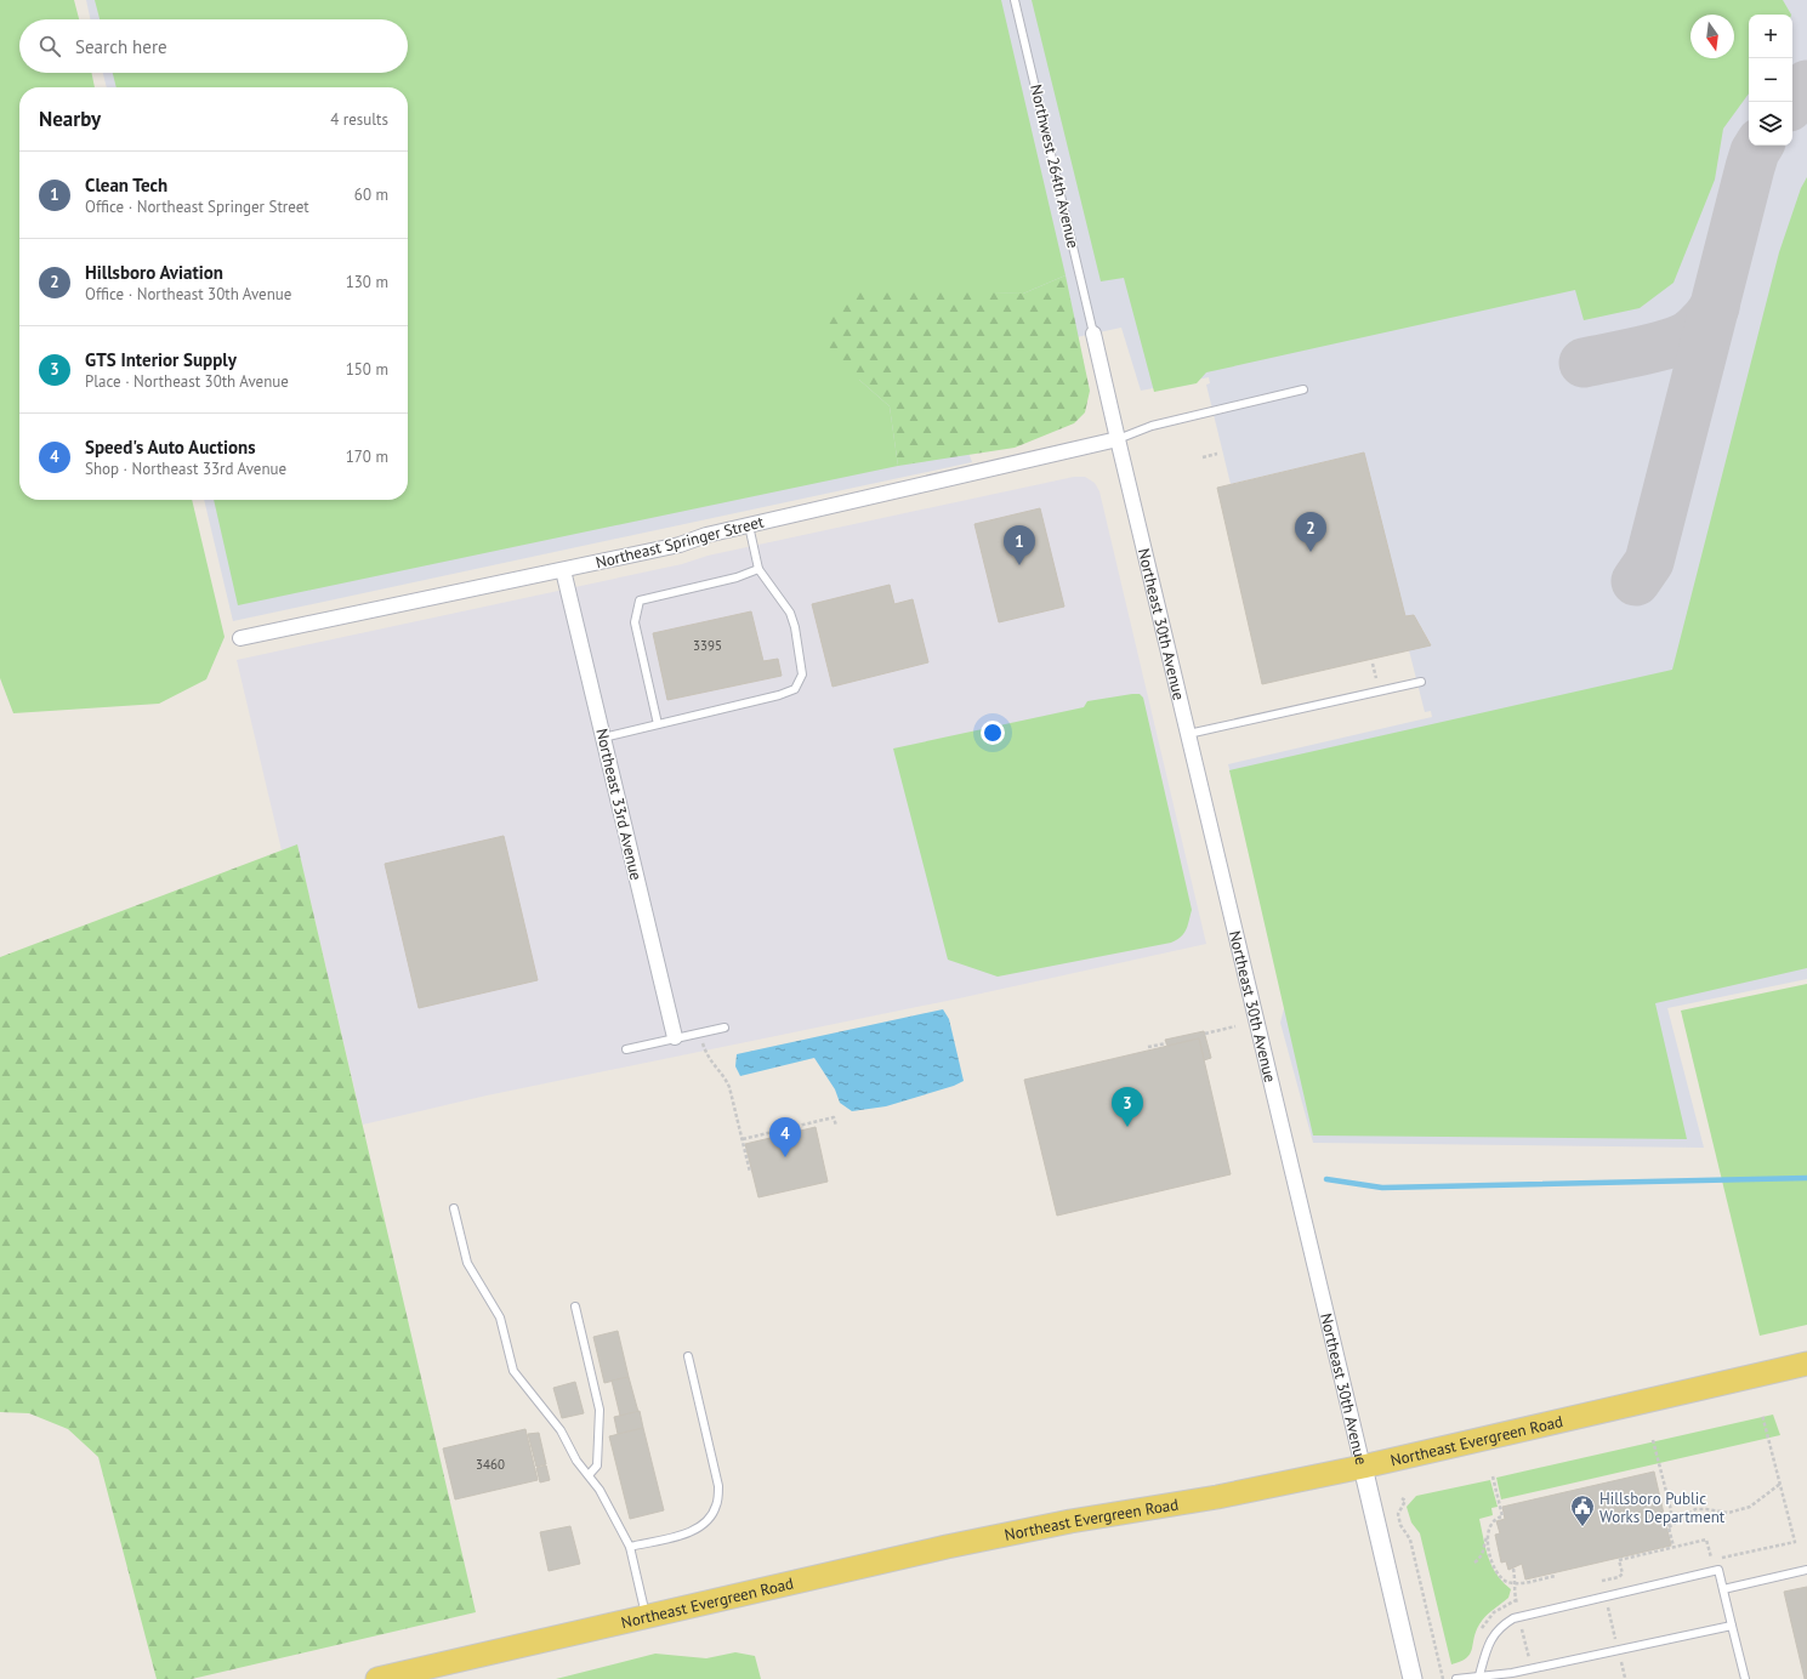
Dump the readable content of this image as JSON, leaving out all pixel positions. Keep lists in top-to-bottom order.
{
  "streets": {
    "main road": ["Northeast Evergreen Road"],
    "street": ["Northeast Springer Street", "Northeast 30th Avenue", "Northeast 33rd Avenue"],
    "lane": ["Northwest 264th Avenue"]
  },
  "crossings": [
    ["Northwest 264th Avenue", "Northeast 30th Avenue"],
    ["Northeast Springer Street", "Northeast 30th Avenue"],
    ["Northeast Springer Street", "Northeast 33rd Avenue"],
    ["Northeast 30th Avenue", "Northeast Evergreen Road"]
  ],
  "places": {
    "public building": ["Hillsboro Public Works Department"]
  },
  "house_numbers": ["3395", "3460"],
  "north": "bottom",
  "page": {
    "map_buttons": ["+", "−"],
    "search": "Search here",
    "heading": ["Nearby", "4 results"],
    "list": [
      {
        "mark": "1",
        "name": "Clean Tech",
        "note": "Office · Northeast Springer Street",
        "value": "60 m"
      },
      {
        "mark": "2",
        "name": "Hillsboro Aviation",
        "note": "Office · Northeast 30th Avenue",
        "value": "130 m"
      },
      {
        "mark": "3",
        "name": "GTS Interior Supply",
        "note": "Place · Northeast 30th Avenue",
        "value": "150 m"
      },
      {
        "mark": "4",
        "name": "Speed's Auto Auctions",
        "note": "Shop · Northeast 33rd Avenue",
        "value": "170 m"
      }
    ],
    "pins": [
      "2",
      "1",
      "3",
      "4"
    ]
  }
}
